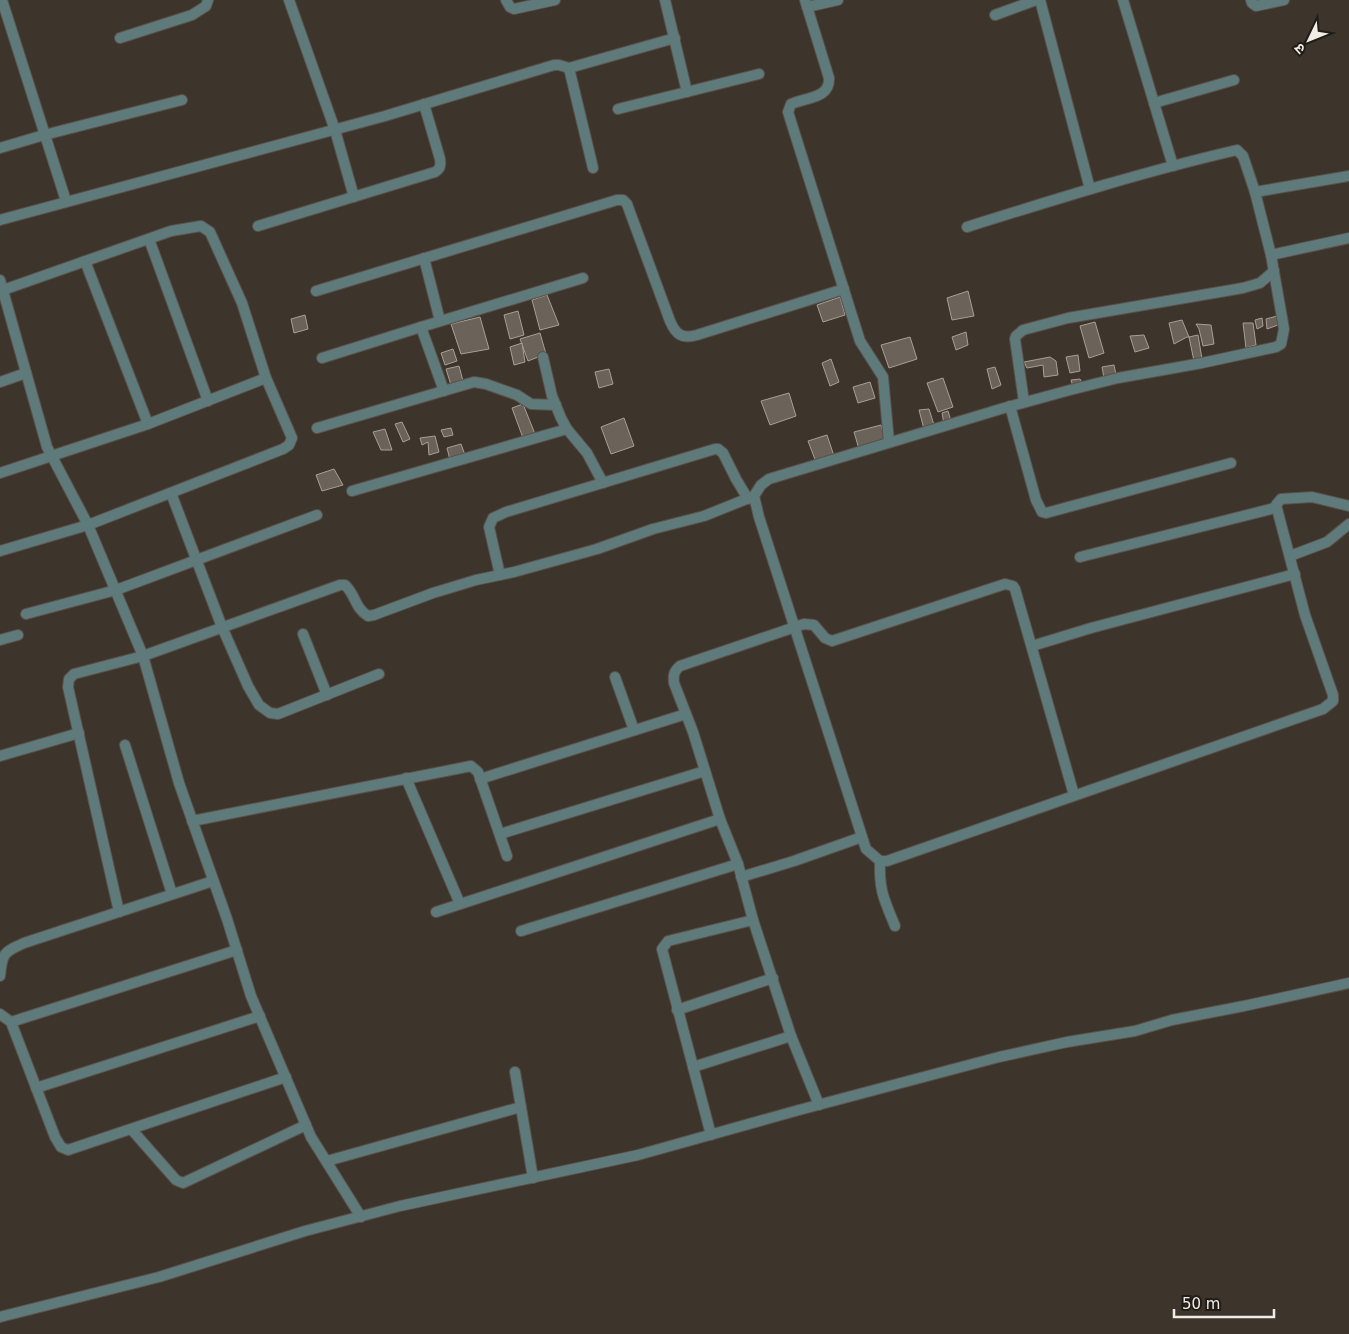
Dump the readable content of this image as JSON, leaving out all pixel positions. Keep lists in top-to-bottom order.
{
  "scale_bar": "50 m",
  "north": "bottom left"
}
